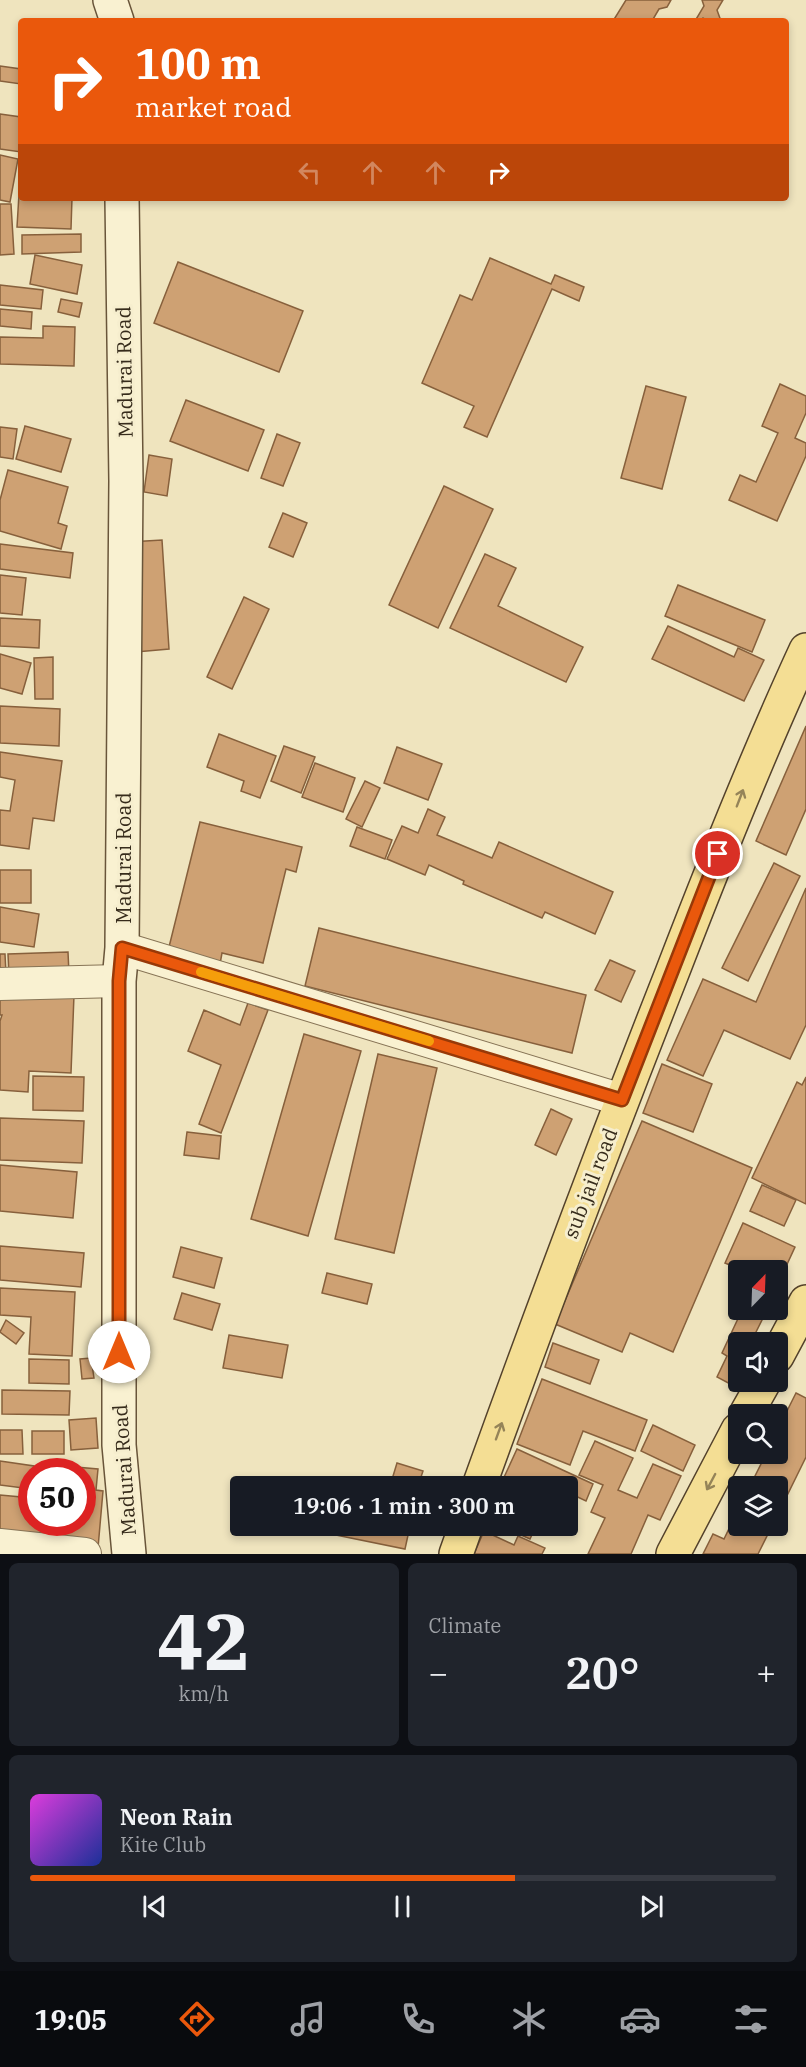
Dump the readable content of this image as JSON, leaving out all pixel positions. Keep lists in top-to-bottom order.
{
  "streets": {
    "main road": ["Madurai Road", "sub jail road"]
  },
  "one_way": ["sub jail road"],
  "north": "top right",
  "page": {
    "turn": ["100 m", "market road"],
    "limit": "50",
    "trip": "19:06 · 1 min · 300 m",
    "tile": [
      ["42", "km/h"],
      "Climate"
    ],
    "heat": ["−", "20°", "+"],
    "song": ["Neon Rain", "Kite Club"],
    "tabs": "19:05"
  }
}
